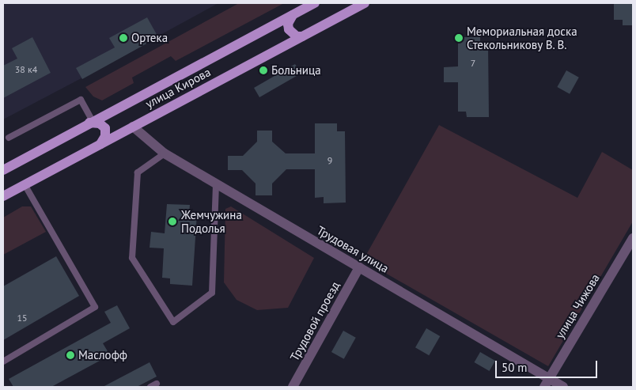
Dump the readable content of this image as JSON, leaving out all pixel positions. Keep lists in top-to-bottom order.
{
  "streets": {
    "main road": ["улица Кирова"],
    "street": ["Трудовая улица", "улица Чижова", "Трудовой проезд"]
  },
  "crossings": [
    ["улица Кирова", "Трудовая улица"],
    ["Трудовая улица", "улица Чижова"],
    ["Трудовая улица", "Трудовой проезд"]
  ],
  "places": [
    "Ортека",
    "Мемориальная доска Стекольникову В. В.",
    "Больница",
    "Жемчужина Подолья",
    "Маслофф"
  ],
  "house_numbers": [
    "7",
    "38 к4",
    "9",
    "15"
  ],
  "scale_bar": "50 m"
}
